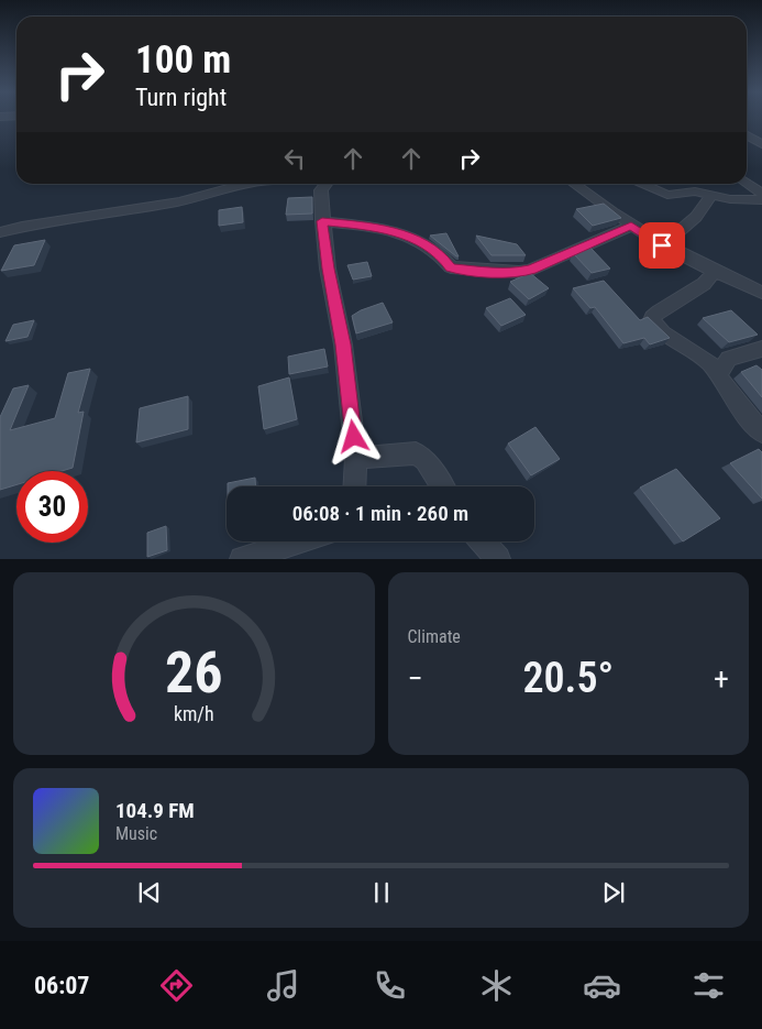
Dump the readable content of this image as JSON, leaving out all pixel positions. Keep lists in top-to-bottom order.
{
  "page": {
    "turn": ["100 m", "Turn right"],
    "limit": "30",
    "trip": "06:08 · 1 min · 260 m",
    "tile": "Climate",
    "heat": ["−", "20.5°", "+"],
    "song": ["104.9 FM", "Music"],
    "tabs": "06:07",
    "gauge": ["26", "km/h"]
  }
}
